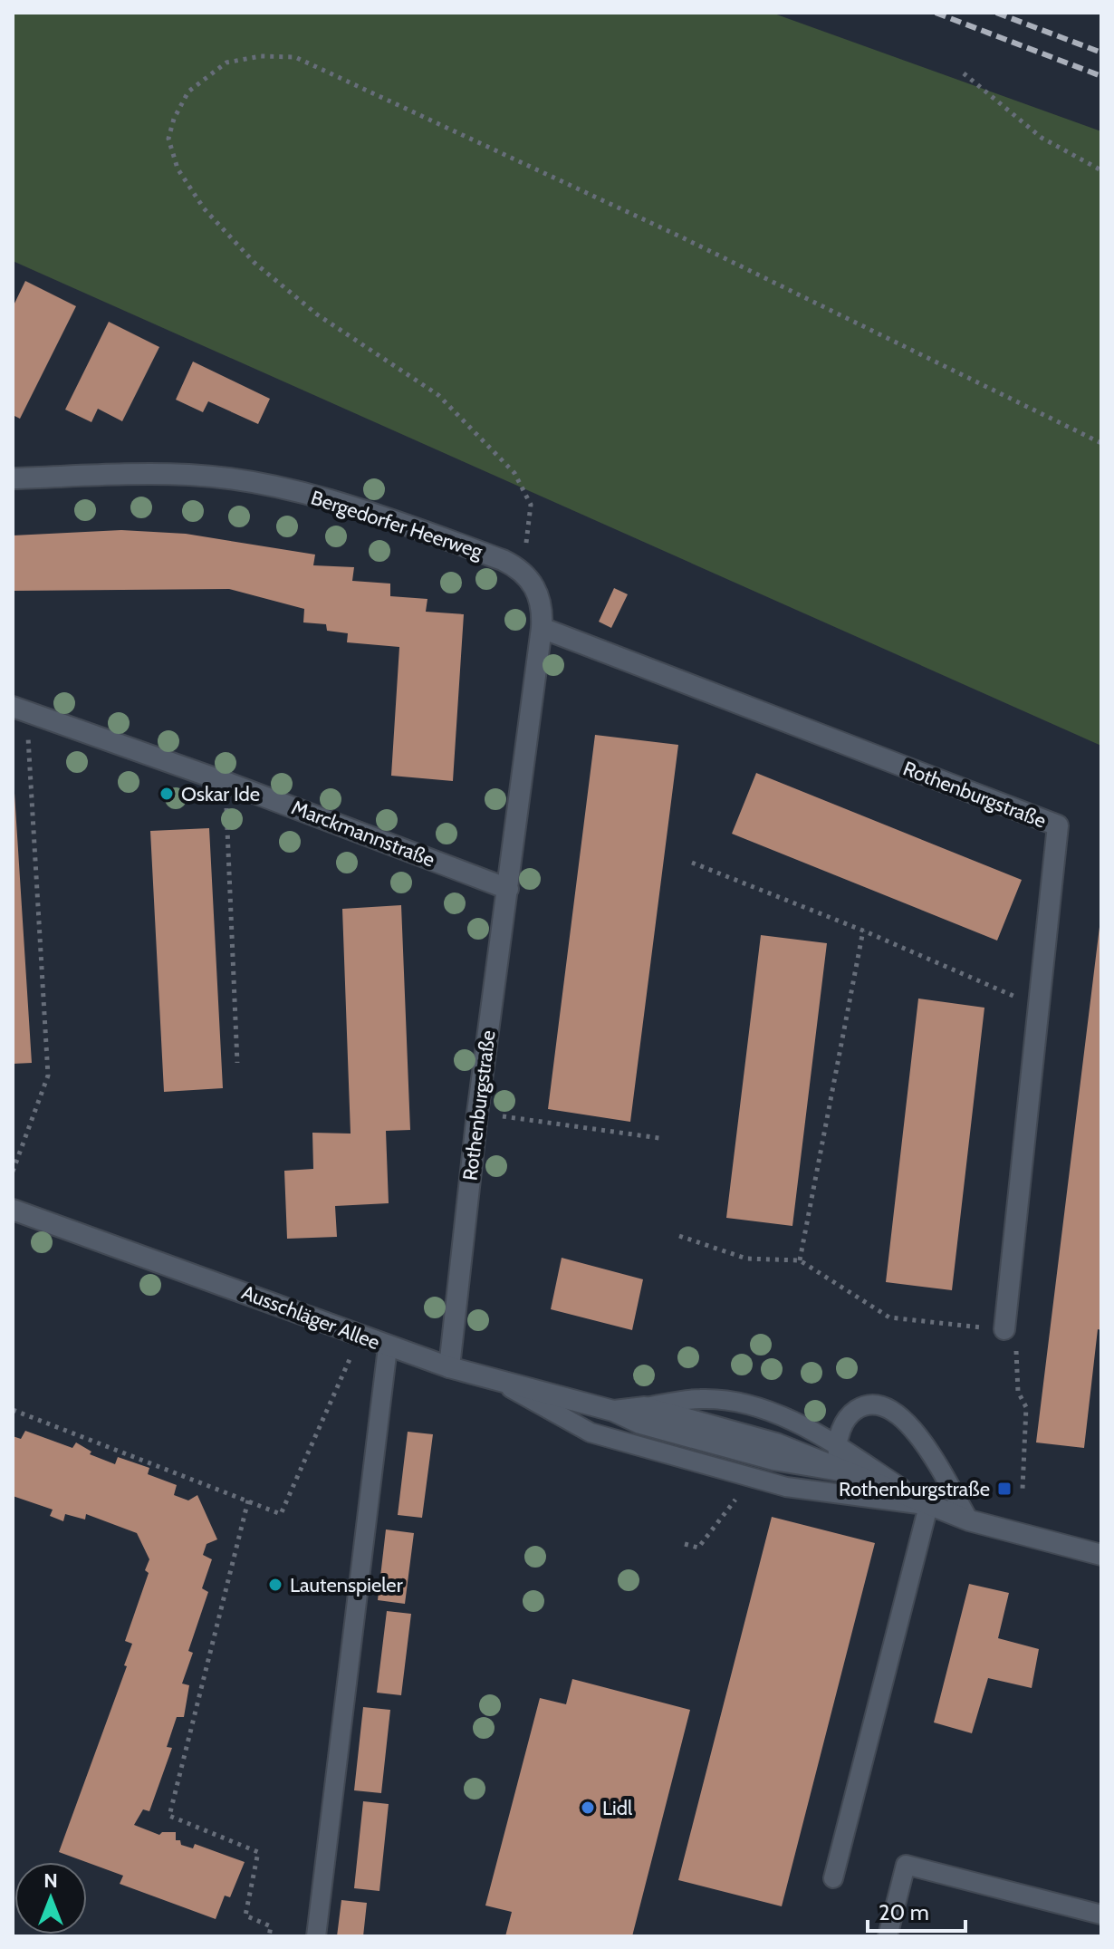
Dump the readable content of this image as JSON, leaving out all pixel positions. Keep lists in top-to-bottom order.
{
  "streets": {
    "street": [
      "Bergedorfer Heerweg",
      "Rothenburgstraße",
      "Marckmannstraße",
      "Ausschläger Allee"
    ]
  },
  "crossings": [
    ["Bergedorfer Heerweg", "Rothenburgstraße"],
    ["Rothenburgstraße", "Marckmannstraße"],
    ["Rothenburgstraße", "Ausschläger Allee"]
  ],
  "places": {
    "other": ["Oskar Ide", "Lautenspieler", "Lidl"],
    "transit": ["Rothenburgstraße"]
  },
  "scale_bar": "20 m",
  "north": "top"
}
